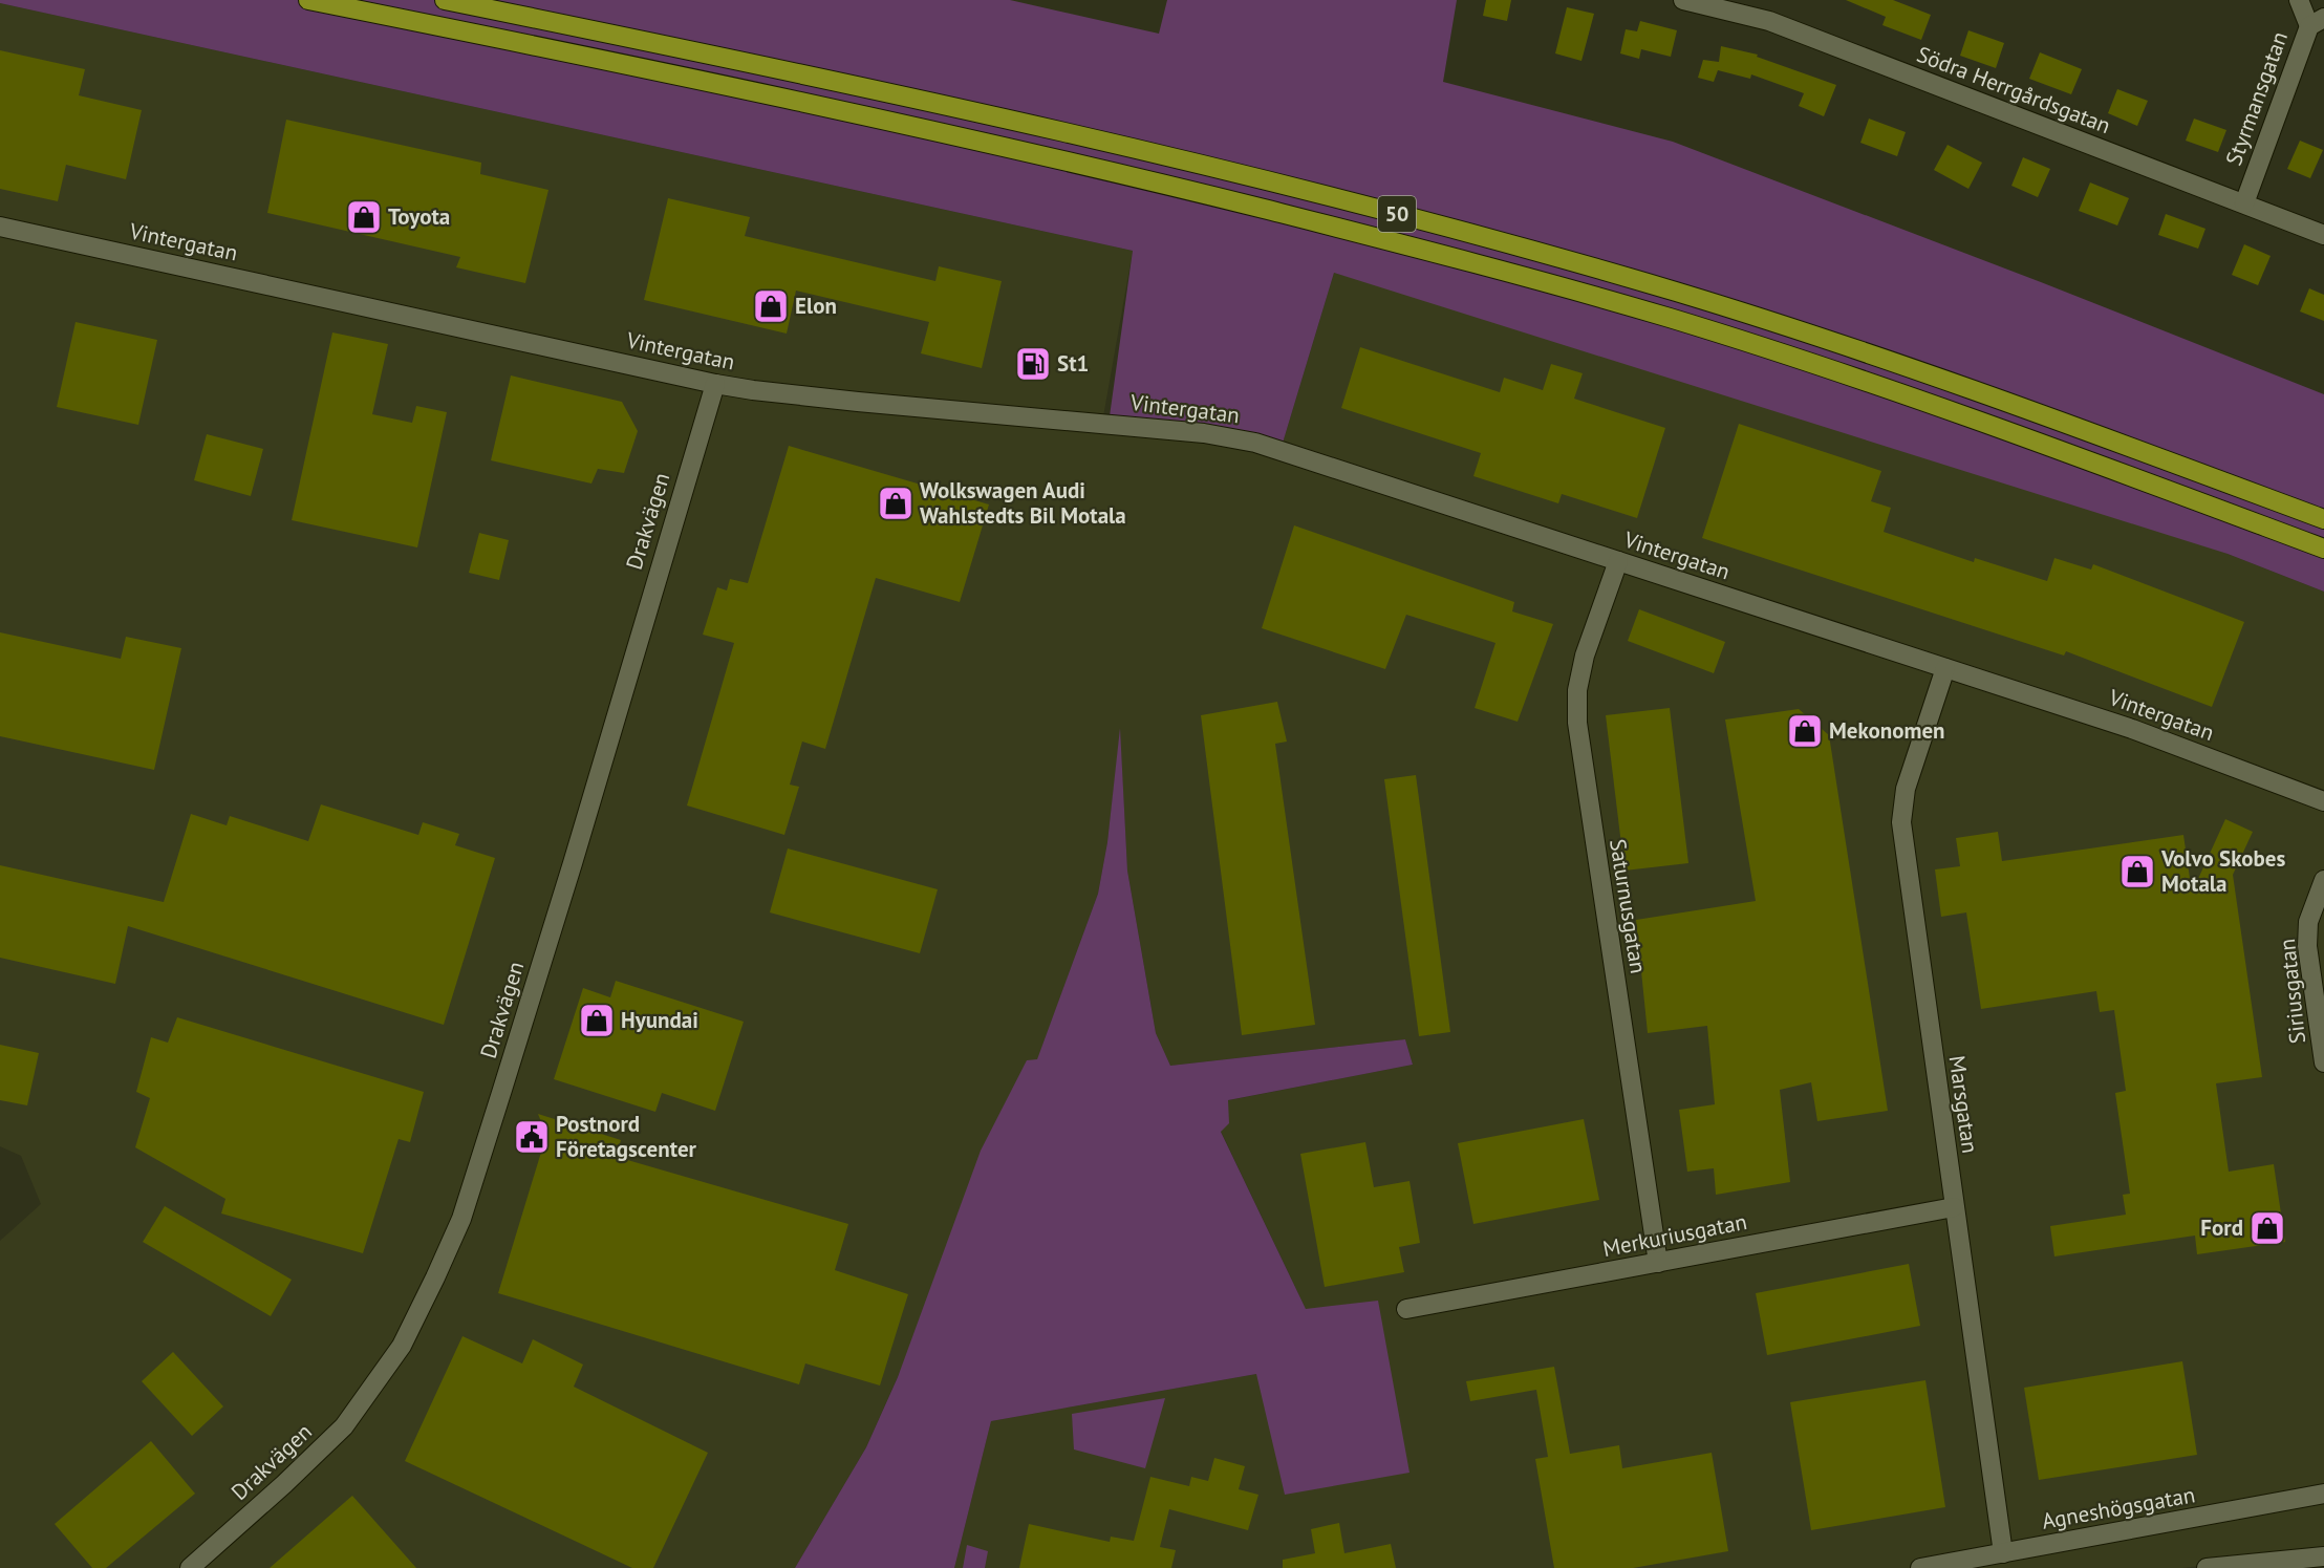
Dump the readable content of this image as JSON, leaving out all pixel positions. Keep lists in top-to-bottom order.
{
  "streets": {
    "highway": ["50"],
    "street": [
      "Södra Herrgårdsgatan",
      "Styrmansgatan",
      "Vintergatan",
      "Drakvägen",
      "Saturnusgatan",
      "Siriusgatan",
      "Marsgatan",
      "Merkuriusgatan",
      "Agneshögsgatan"
    ]
  },
  "crossings": [
    ["Södra Herrgårdsgatan", "Styrmansgatan"],
    ["Vintergatan", "Drakvägen"],
    ["Vintergatan", "Saturnusgatan"],
    ["Vintergatan", "Marsgatan"],
    ["Saturnusgatan", "Merkuriusgatan"],
    ["Marsgatan", "Merkuriusgatan"],
    ["Marsgatan", "Agneshögsgatan"]
  ],
  "places": {
    "shop": [
      "Toyota",
      "Elon",
      "Wolkswagen Audi Wahlstedts Bil Motala",
      "Mekonomen",
      "Volvo Skobes Motala",
      "Hyundai",
      "Ford"
    ],
    "fuel station": ["St1"],
    "public building": ["Postnord Företagscenter"]
  }
}
